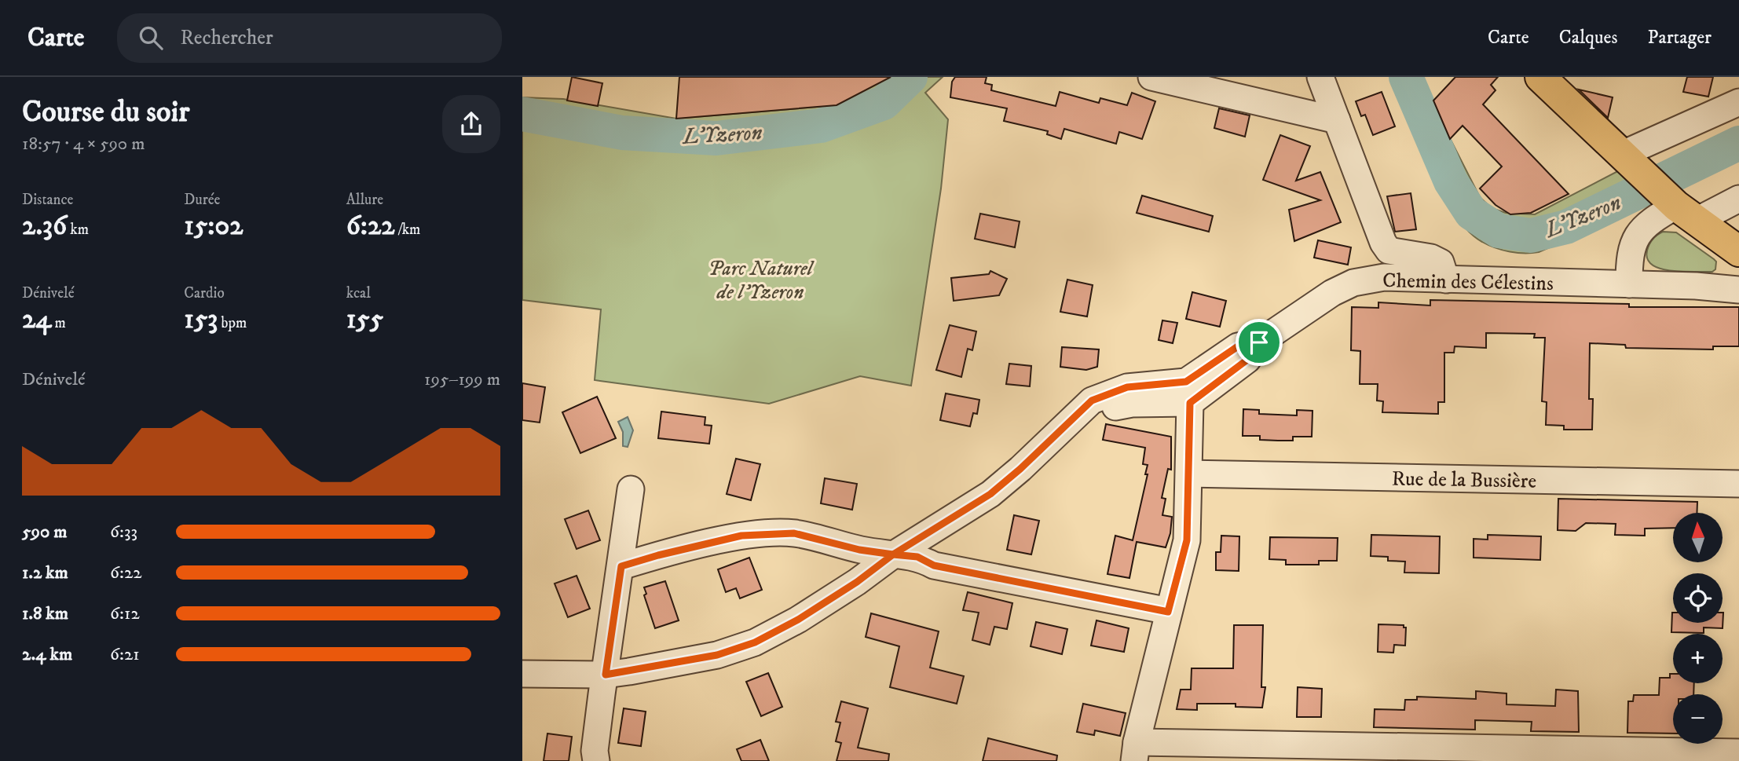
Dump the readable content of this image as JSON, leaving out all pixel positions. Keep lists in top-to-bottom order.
{
  "streets": {
    "street": ["Chemin des Célestins", "Rue de la Bussière"]
  },
  "water": ["L'Yzeron"],
  "parks": ["Parc Naturel de l'Yzeron"],
  "north": "top",
  "page": {
    "header": "Carte",
    "search": "Rechercher",
    "nav": ["Carte", "Calques", "Partager"],
    "heading": ["Course du soir", "18:57 · 4 × 590 m"],
    "stats": [
      ["Distance", "2.36 km"],
      ["Durée", "15:02"],
      ["Allure", "6:22 /km"],
      ["Dénivelé", "24 m"],
      ["Cardio", "153 bpm"],
      ["kcal", "155"]
    ],
    "chart": ["Dénivelé", "195–199 m"],
    "list": [
      {
        "name": "590 m",
        "note": "6:33"
      },
      {
        "name": "1.2 km",
        "note": "6:22"
      },
      {
        "name": "1.8 km",
        "note": "6:12"
      },
      {
        "name": "2.4 km",
        "note": "6:21"
      }
    ],
    "map_buttons": ["+", "−"]
  }
}
